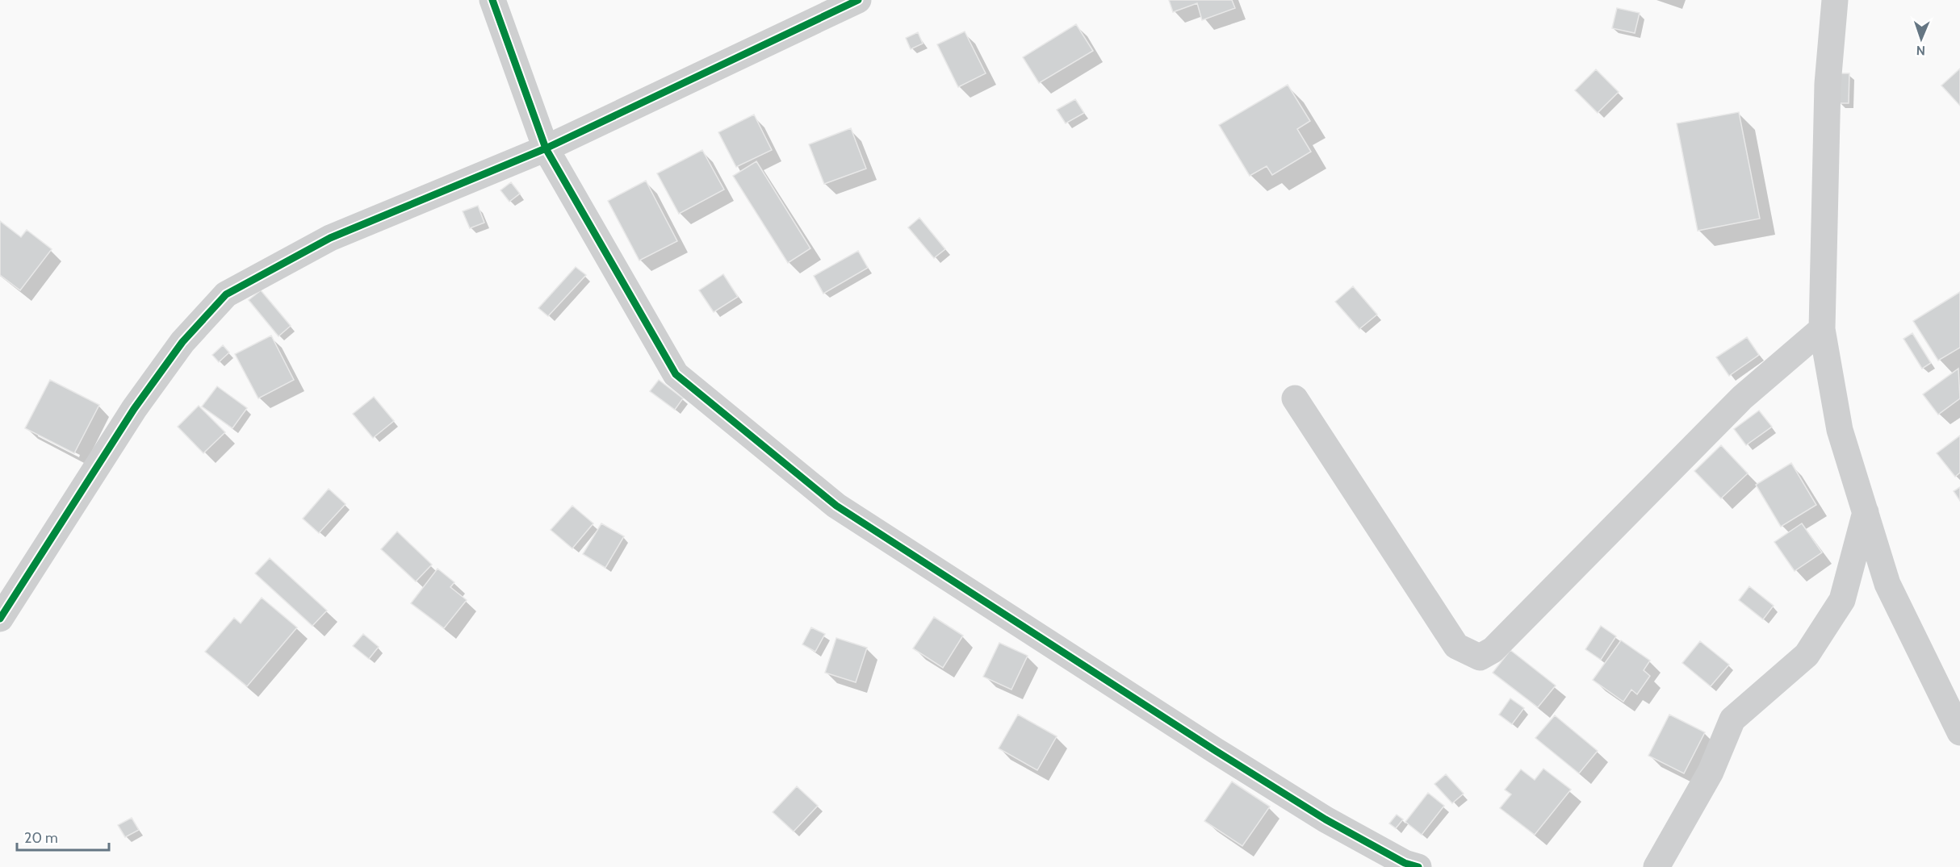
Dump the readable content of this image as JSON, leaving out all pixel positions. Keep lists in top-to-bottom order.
{
  "scale_bar": "20 m",
  "north": "bottom"
}
